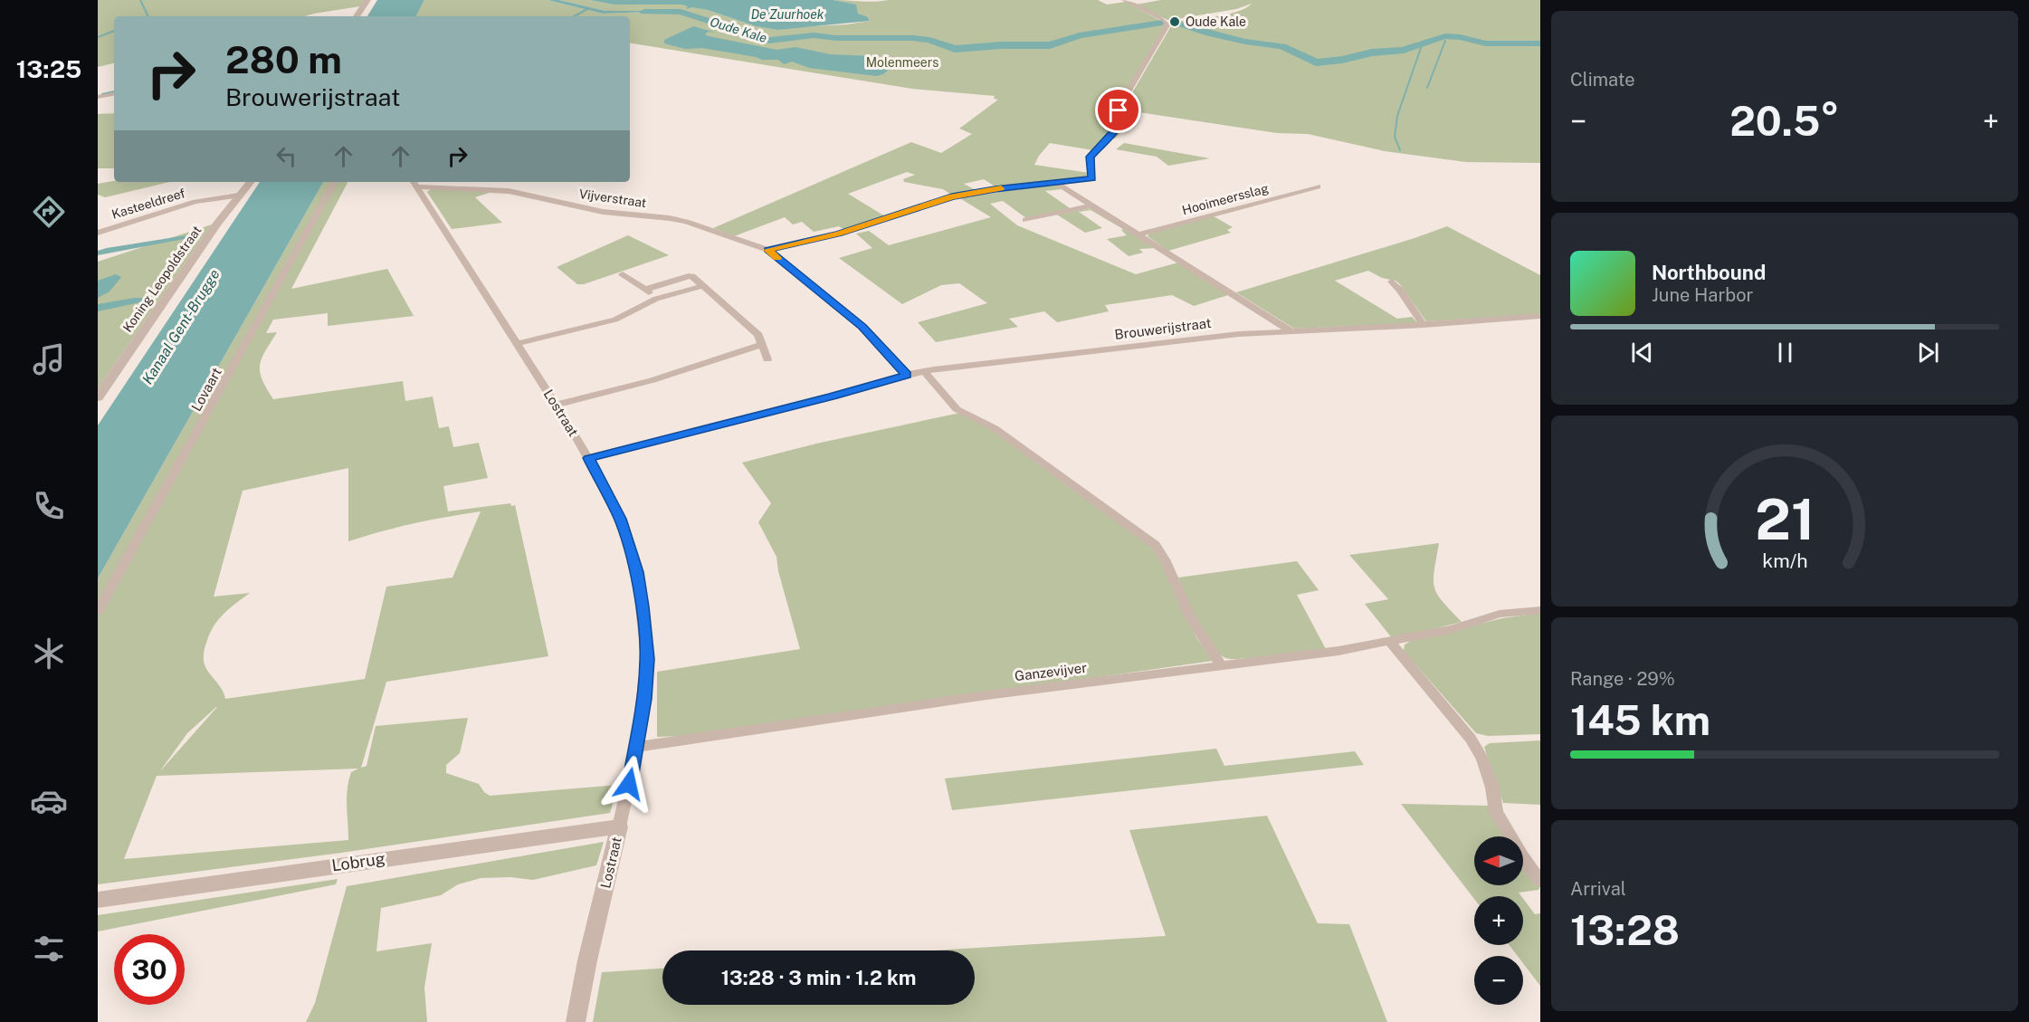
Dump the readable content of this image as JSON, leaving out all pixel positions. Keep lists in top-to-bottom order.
{
  "streets": {
    "street": [
      "Vijverstraat",
      "Hooimeersslag",
      "Kasteeldreef",
      "Koning Leopoldstraat",
      "Brouwerijstraat",
      "Lovaart",
      "Lostraat",
      "Ganzevijver",
      "Lobrug"
    ]
  },
  "crossings": [
    ["Vijverstraat", "Lostraat"],
    ["Kasteeldreef", "Koning Leopoldstraat"],
    ["Brouwerijstraat", "Lostraat"],
    ["Lostraat", "Ganzevijver"],
    ["Lostraat", "Lobrug"]
  ],
  "water": ["De Zuurhoek", "Oude Kale", "Kanaal Gent-Brugge"],
  "parks": ["Molenmeers"],
  "places": ["Oude Kale"],
  "north": "left",
  "page": {
    "tabs": "13:25",
    "tile": [
      "Climate",
      ["Range · 29%", "145 km"],
      ["Arrival", "13:28"]
    ],
    "turn": ["280 m", "Brouwerijstraat"],
    "heat": ["−", "20.5°", "+"],
    "song": ["Northbound", "June Harbor"],
    "map_buttons": ["+", "−"],
    "limit": "30",
    "trip": "13:28 · 3 min · 1.2 km",
    "gauge": ["21", "km/h"]
  }
}
